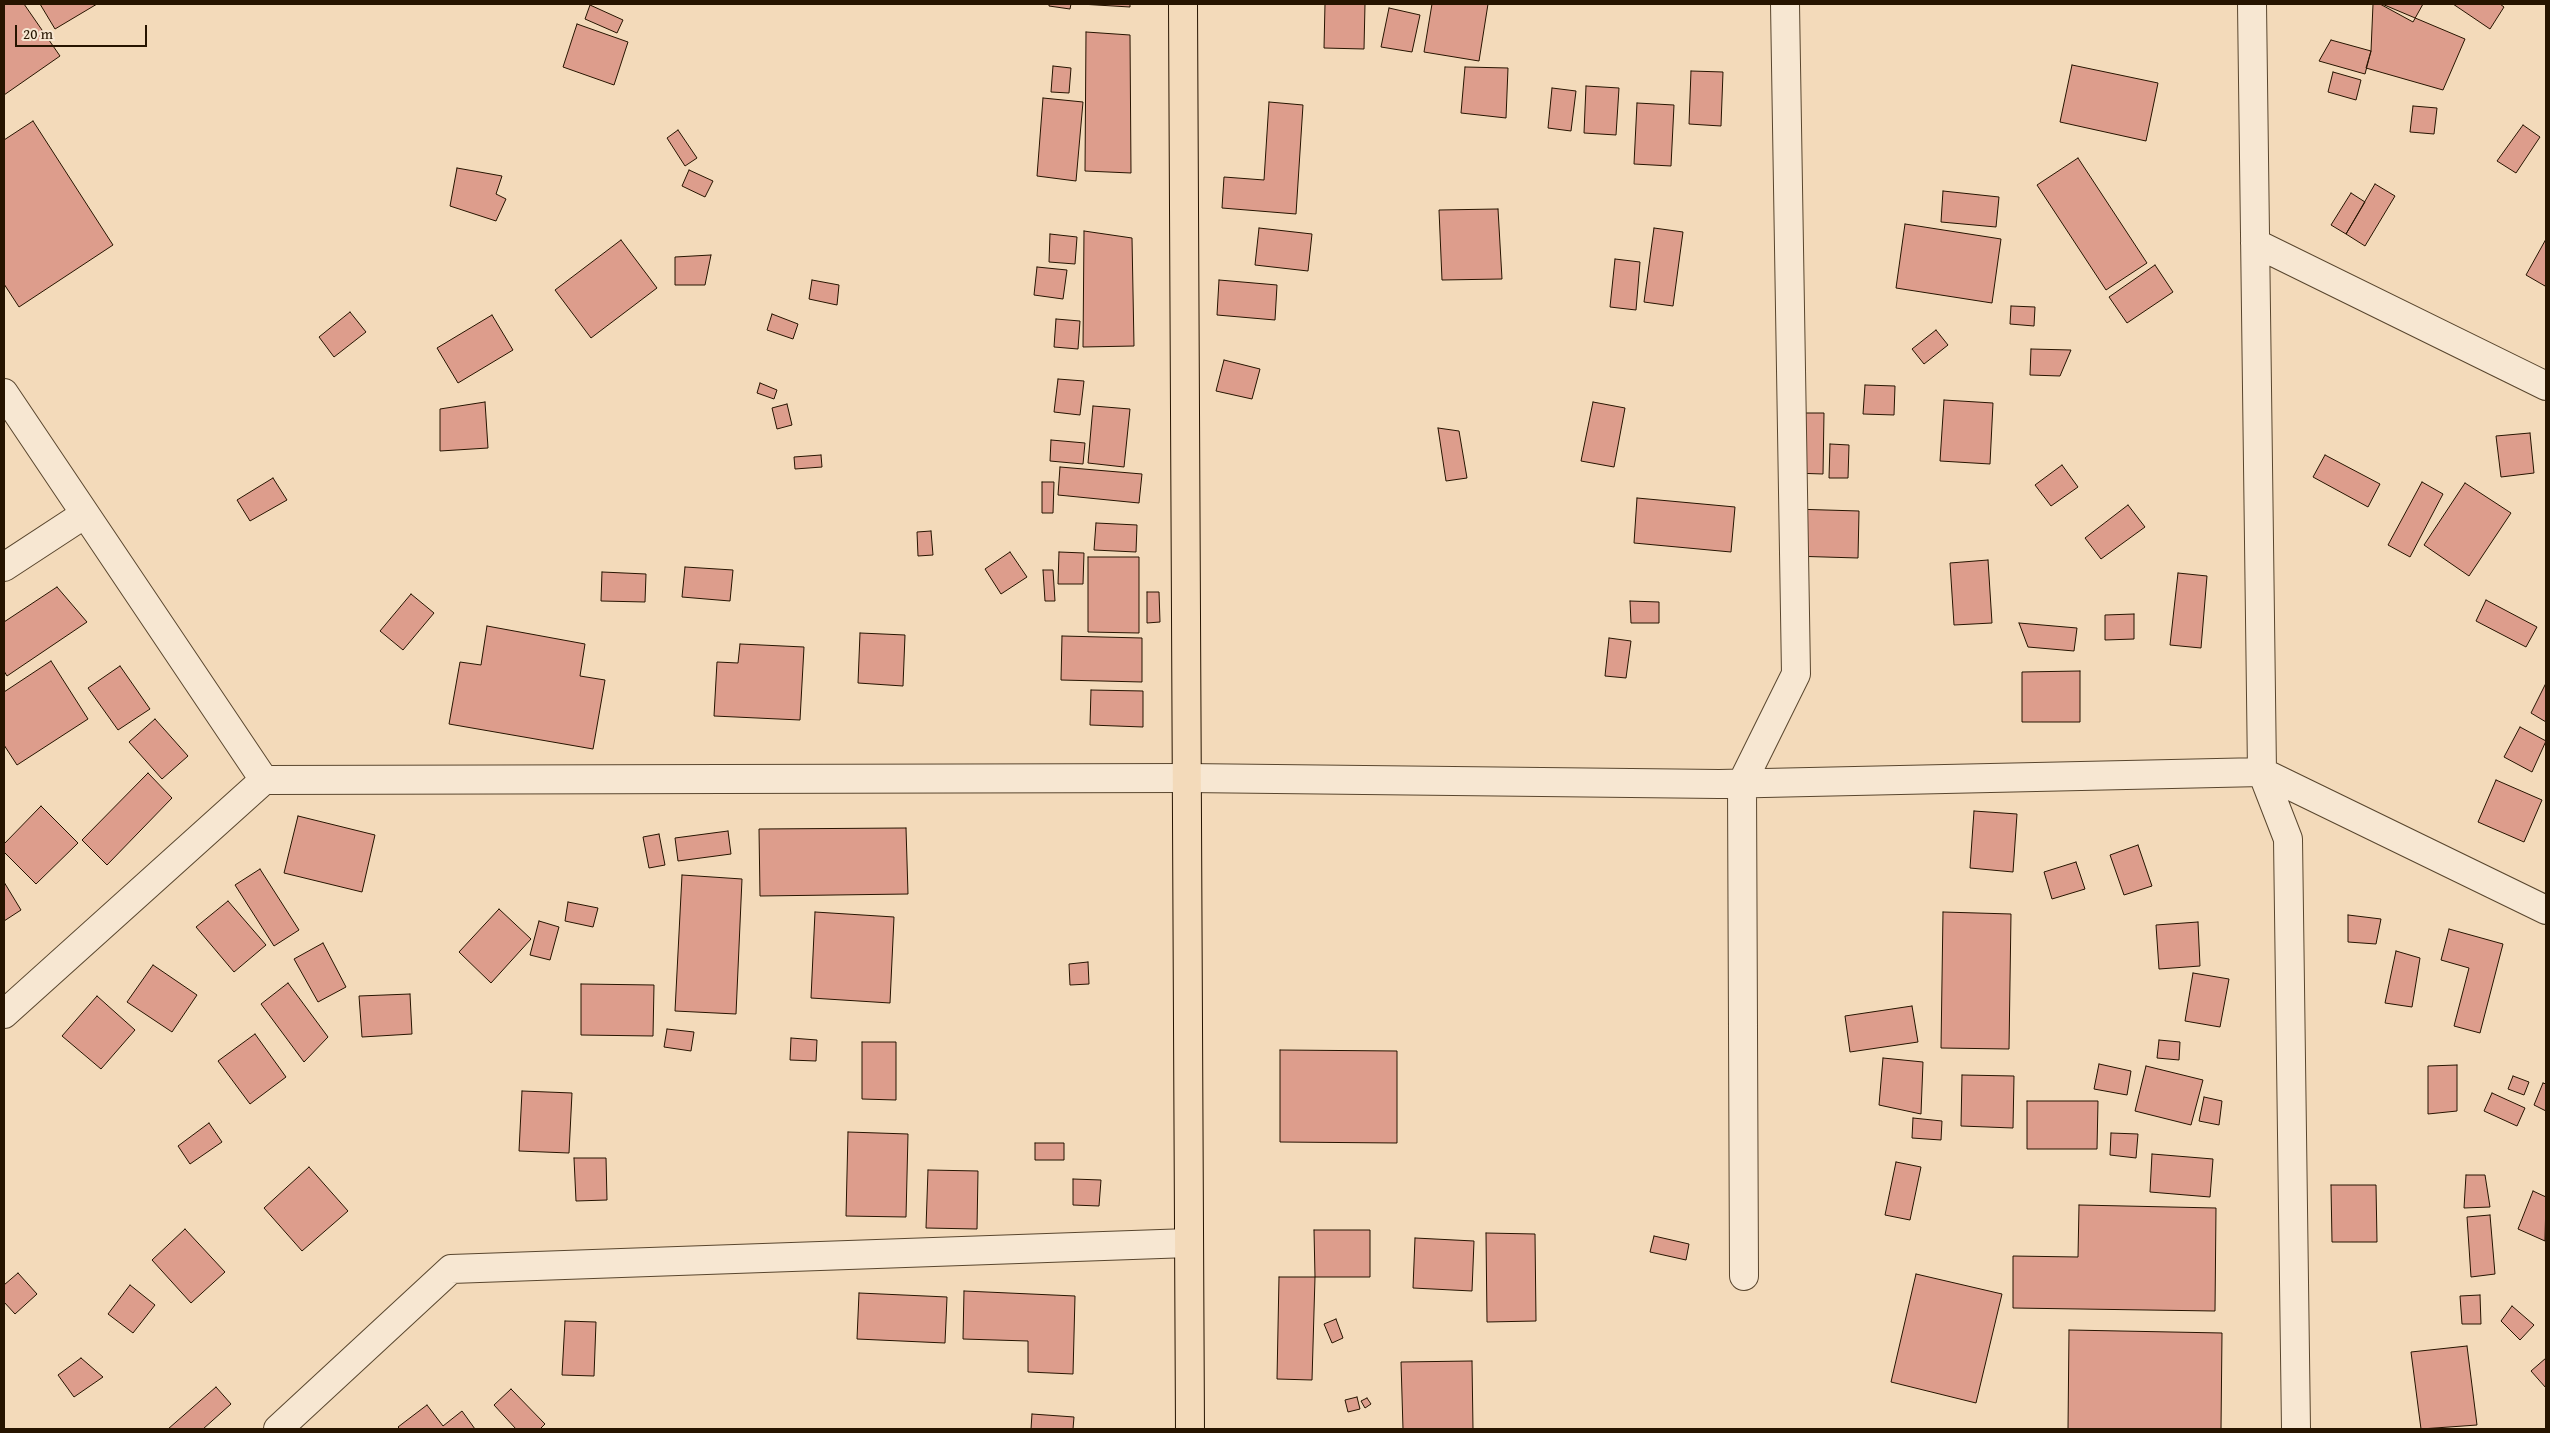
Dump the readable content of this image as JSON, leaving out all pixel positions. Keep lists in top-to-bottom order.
{
  "scale_bar": "20 m"
}
